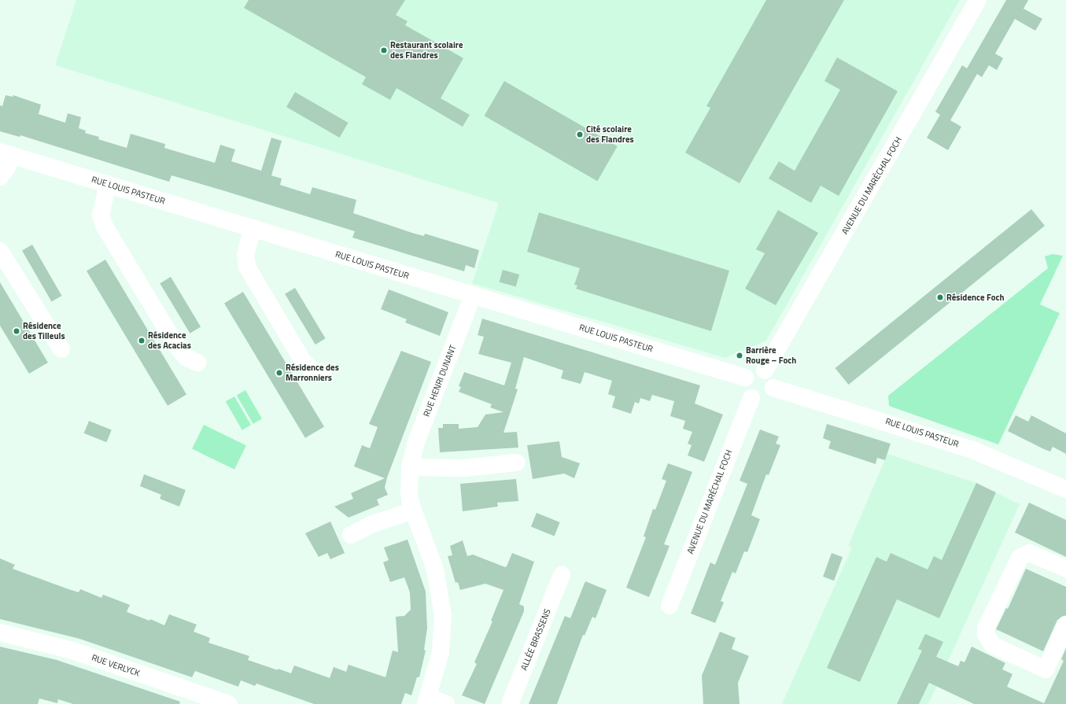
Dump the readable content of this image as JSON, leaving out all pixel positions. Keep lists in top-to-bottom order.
{
  "streets": {
    "street": [
      "AVENUE DU MARÉCHAL FOCH",
      "RUE LOUIS PASTEUR",
      "RUE HENRI DUNANT",
      "ALLÉE BRASSENS",
      "RUE VERLYCK"
    ]
  },
  "crossings": [
    ["AVENUE DU MARÉCHAL FOCH", "RUE LOUIS PASTEUR"],
    ["RUE LOUIS PASTEUR", "RUE HENRI DUNANT"]
  ],
  "places": [
    "Restaurant scolaire des Flandres",
    "Cité scolaire des Flandres",
    "Résidence Foch",
    "Résidence des Tilleuls",
    "Résidence des Acacias",
    "Barrière Rouge – Foch",
    "Résidence des Marronniers"
  ]
}
